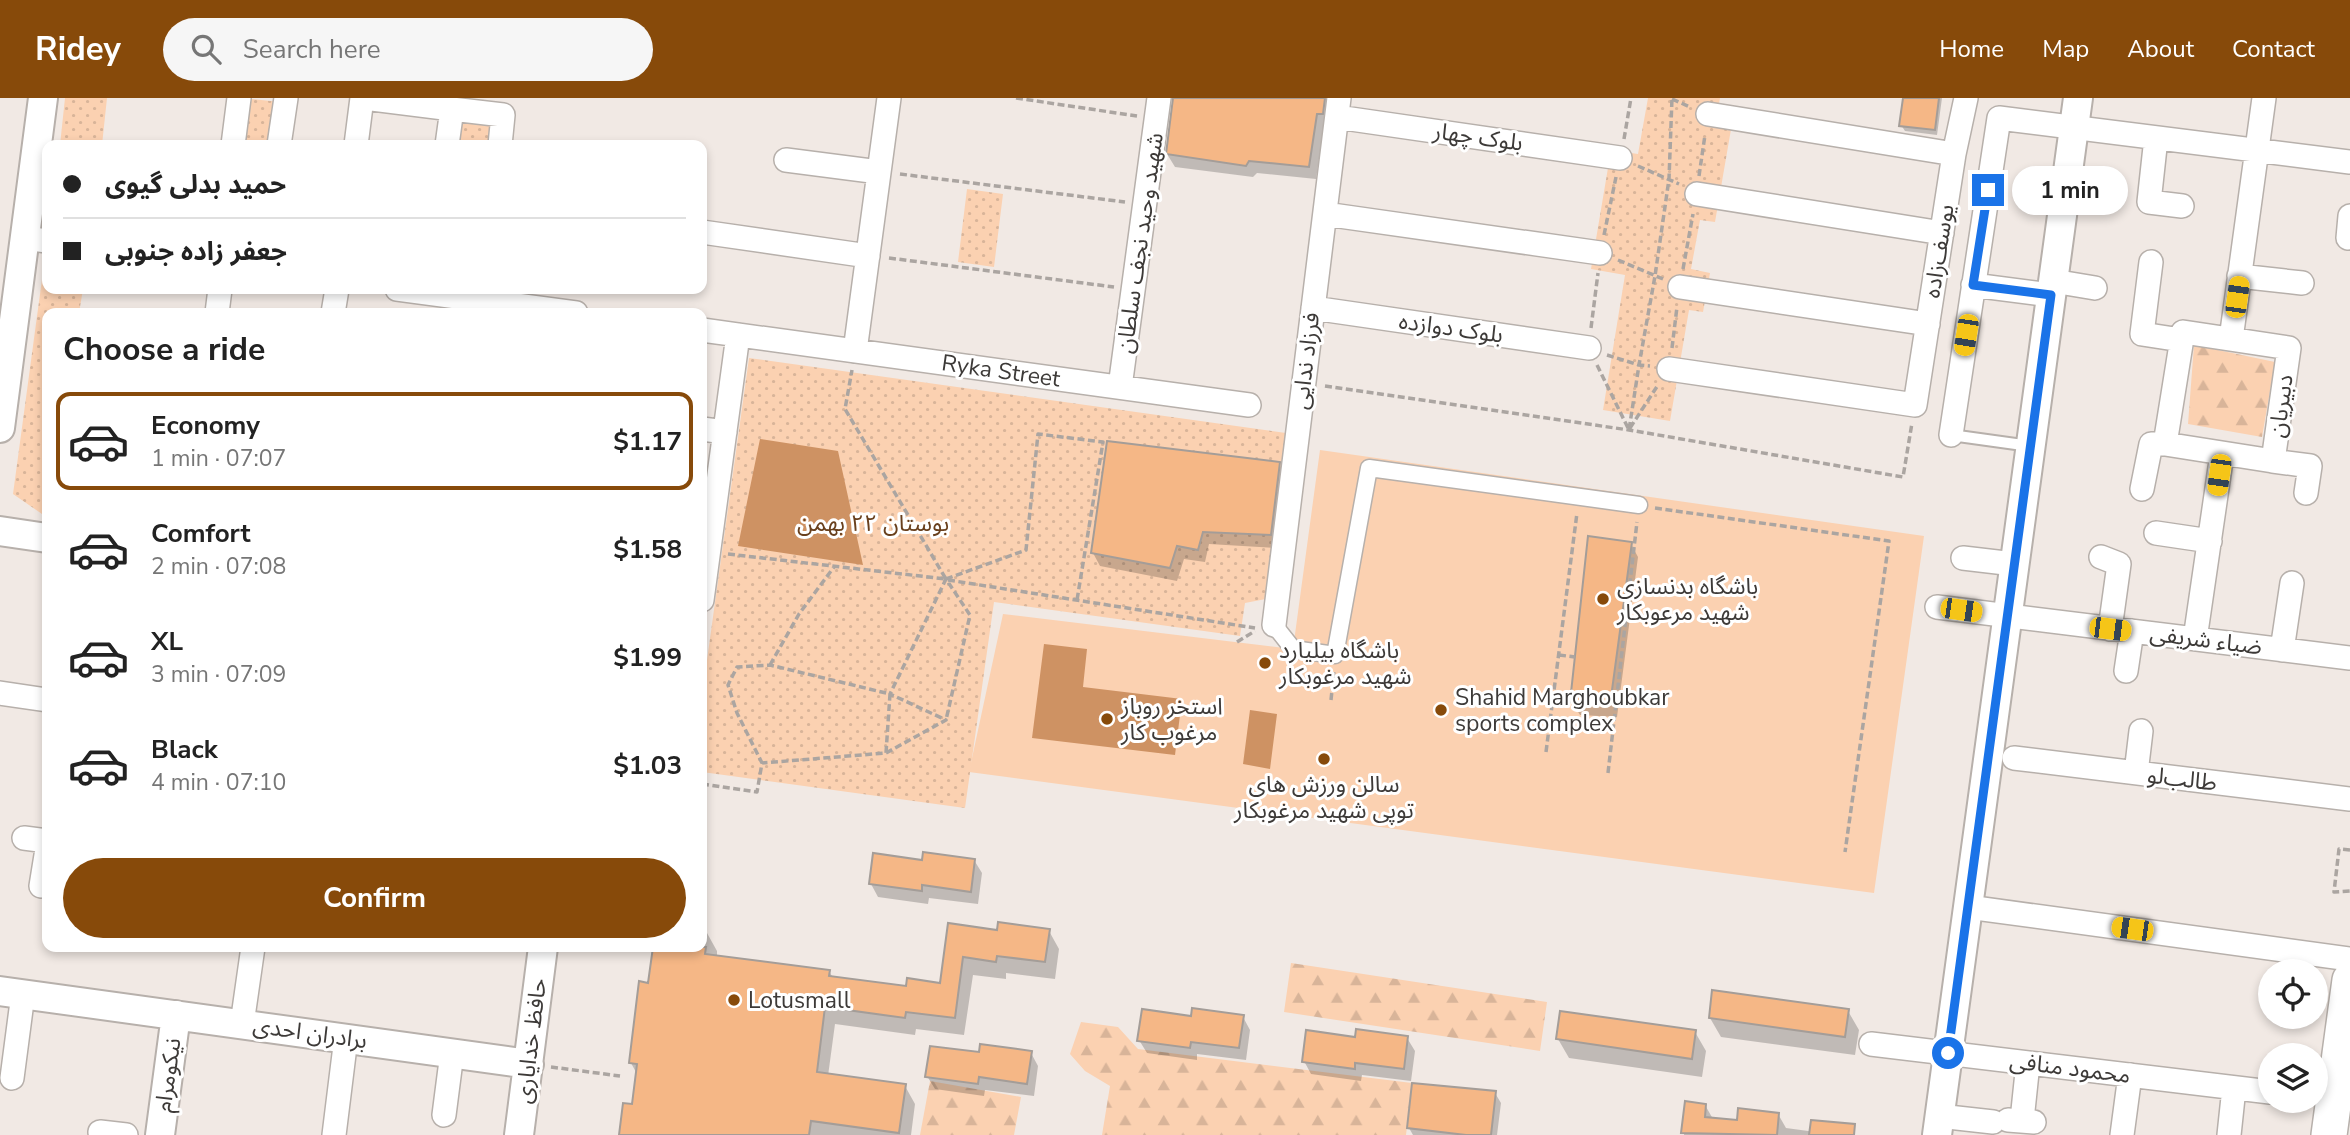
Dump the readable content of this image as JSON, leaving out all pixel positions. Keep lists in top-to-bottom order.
{
  "streets": {
    "street": [
      "بلوک چهار",
      "شهید وحید نجف سلطان",
      "یوسف‌زاده",
      "بلوک دوازده",
      "فرزاد ندایی",
      "Ryka Street",
      "دبیریان",
      "ضیاء شریفی",
      "طالب‌لو",
      "برادران احدی",
      "حافظ خدایاری",
      "محمود منافی",
      "نیکومرام"
    ]
  },
  "crossings": [
    ["بلوک چهار", "فرزاد ندایی"],
    ["شهید وحید نجف سلطان", "Ryka Street"],
    ["بلوک دوازده", "فرزاد ندایی"],
    ["برادران احدی", "حافظ خدایاری"],
    ["برادران احدی", "نیکومرام"]
  ],
  "parks": ["بوستان ۲۲ بهمن"],
  "places": [
    "باشگاه بدنسازی شهید مرعوبکار",
    "باشگاه بیلیارد شهید مرغوبکار",
    "Shahid Marghoubkar sports complex",
    "استخر روباز مرغوب کار",
    "سالن ورزش های توپی شهید مرغوبکار",
    "Lotusmall"
  ],
  "page": {
    "header": "Ridey",
    "search": "Search here",
    "nav": [
      "Home",
      "Map",
      "About",
      "Contact"
    ],
    "banner": ["حمید بدلی گیوی", "جعفر زاده جنوبی"],
    "bubble": "1 min",
    "heading": "Choose a ride",
    "list": [
      {
        "name": "Economy",
        "note": "1 min · 07:07",
        "value": "$1.17"
      },
      {
        "name": "Comfort",
        "note": "2 min · 07:08",
        "value": "$1.58"
      },
      {
        "name": "XL",
        "note": "3 min · 07:09",
        "value": "$1.99"
      },
      {
        "name": "Black",
        "note": "4 min · 07:10",
        "value": "$1.03"
      }
    ],
    "buttons": "Confirm"
  }
}
